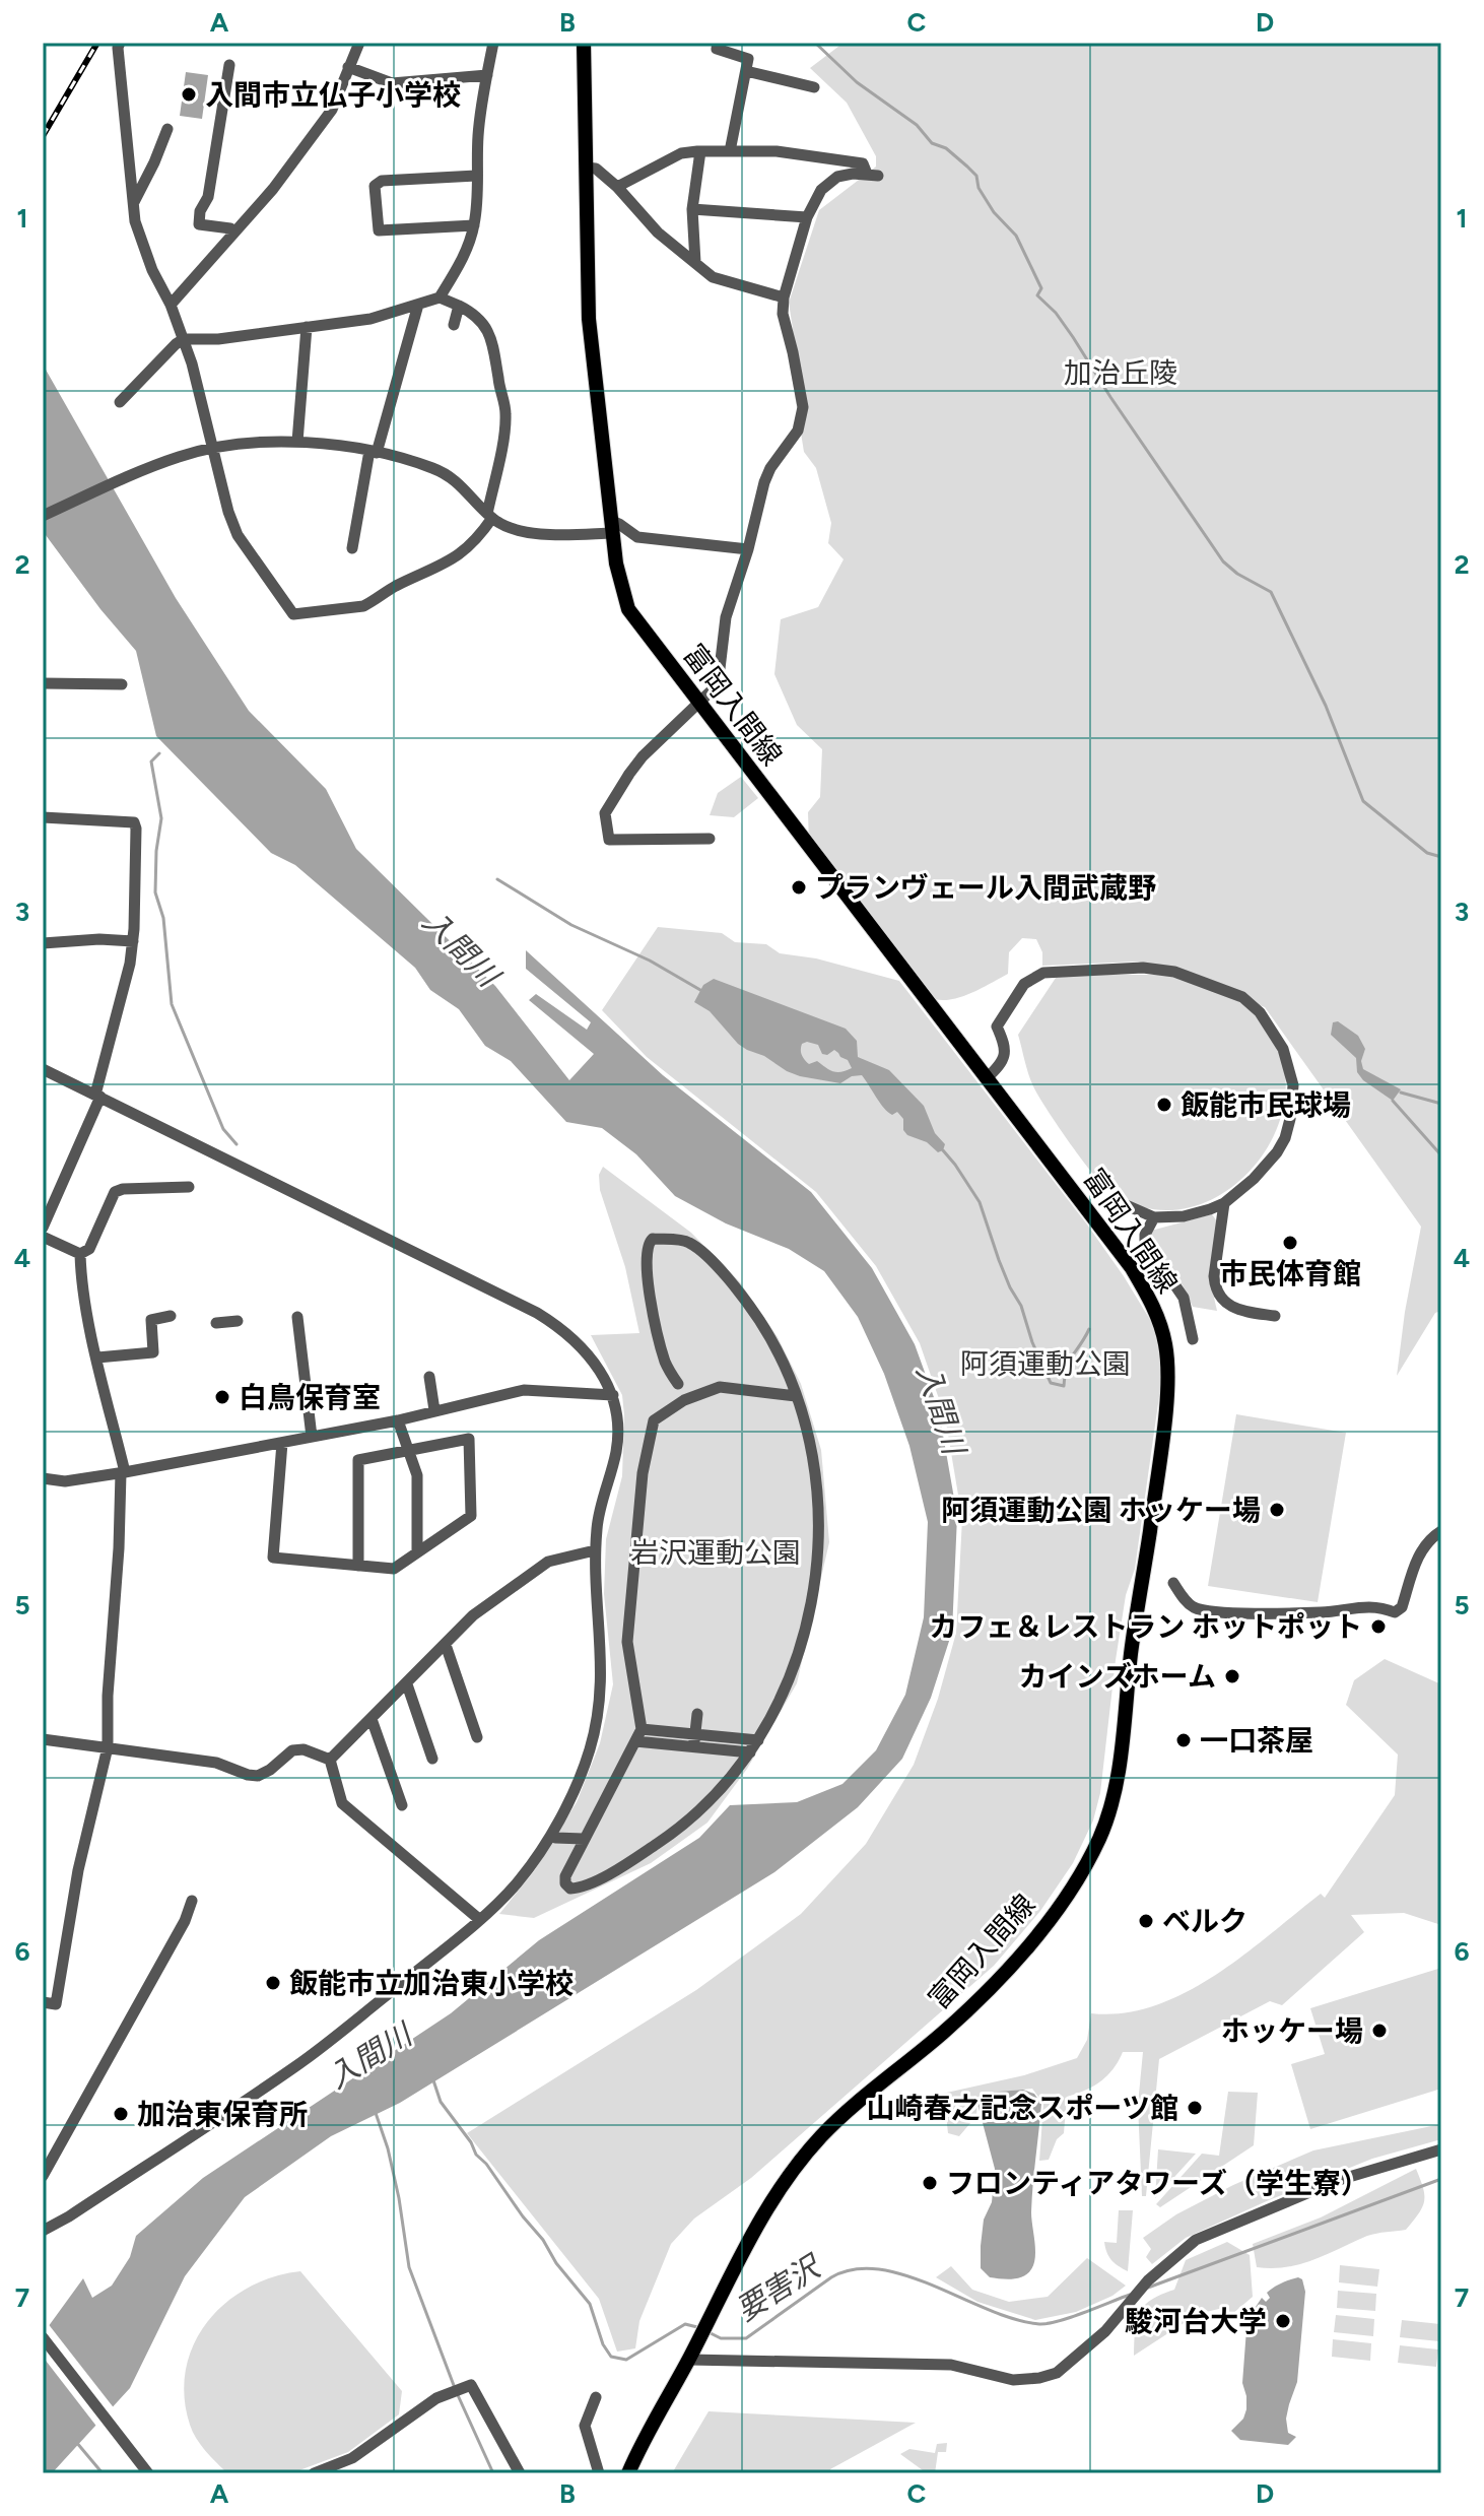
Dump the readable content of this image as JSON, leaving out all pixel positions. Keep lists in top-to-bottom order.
{
  "streets": {
    "main road": ["富岡入間線"]
  },
  "water": ["入間川", "要害沢"],
  "parks": ["加治丘陵", "阿須運動公園", "岩沢運動公園"],
  "places": [
    "入間市立仏子小学校",
    "プランヴェール入間武蔵野",
    "飯能市民球場",
    "市民体育館",
    "白鳥保育室",
    "阿須運動公園 ホッケー場",
    "カフェ＆レストラン ホットポット",
    "カインズホーム",
    "一口茶屋",
    "ベルク",
    "飯能市立加治東小学校",
    "ホッケー場",
    "山崎春之記念スポーツ館",
    "加治東保育所",
    "フロンティアタワーズ（学生寮）",
    "駿河台大学"
  ],
  "grid": {
    "columns": [
      "A",
      "B",
      "C",
      "D"
    ],
    "rows": [
      "1",
      "2",
      "3",
      "4",
      "5",
      "6",
      "7"
    ]
  }
}
